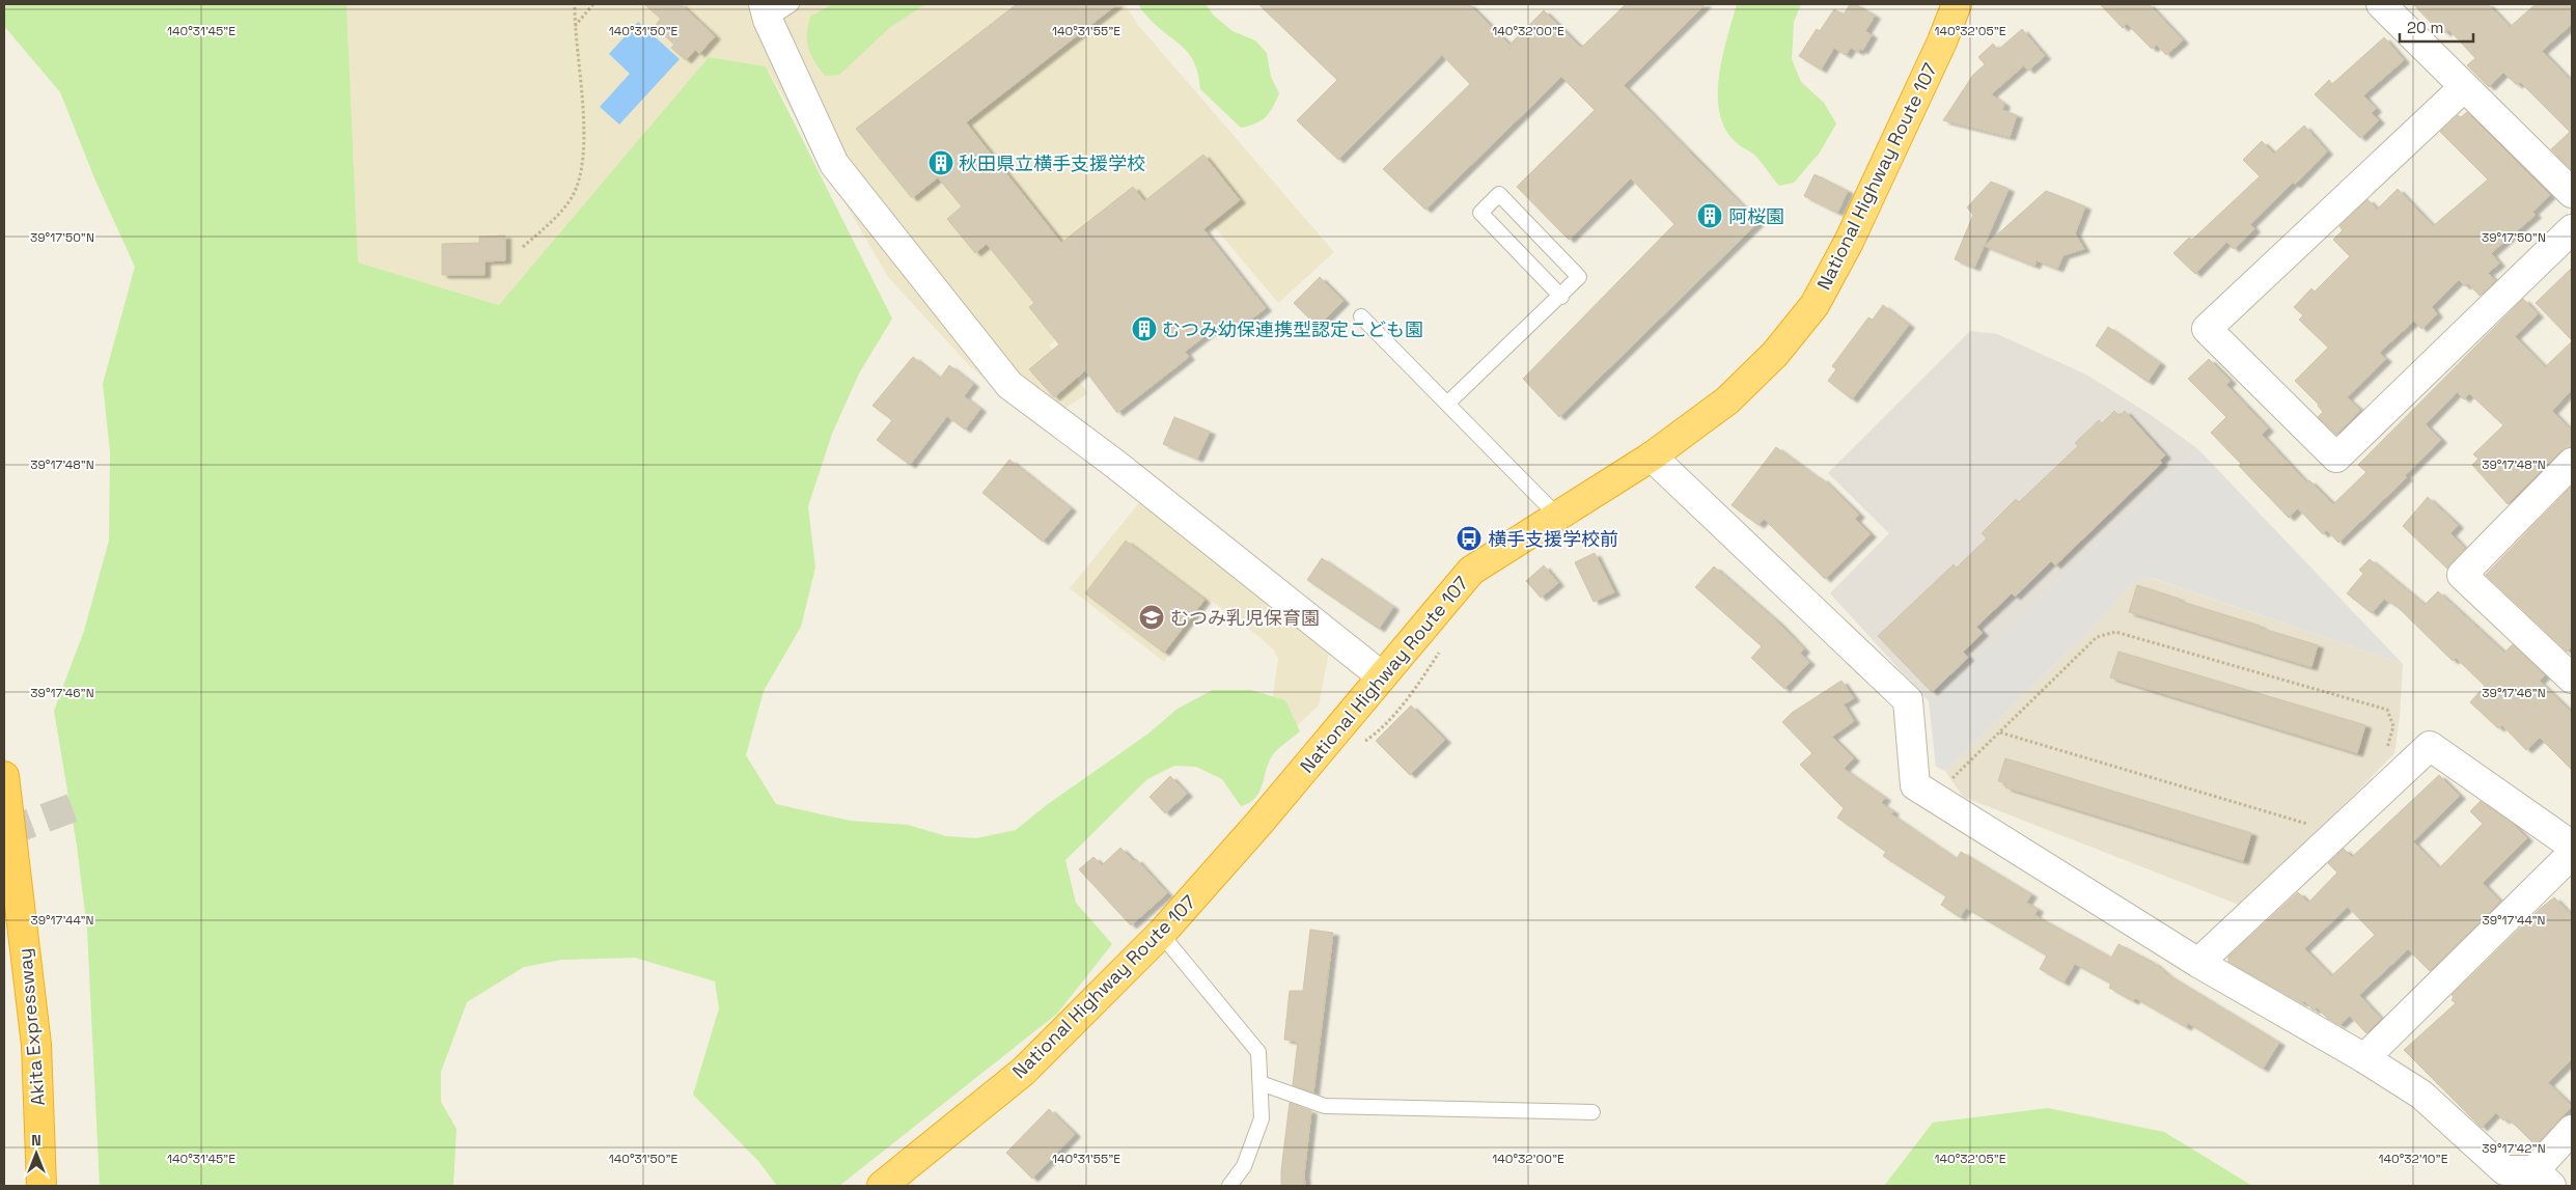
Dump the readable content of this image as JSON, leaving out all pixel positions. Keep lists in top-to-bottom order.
{
  "streets": {
    "highway": ["National Highway Route 107", "Akita Expressway"]
  },
  "places": {
    "building": ["秋田県立横手支援学校", "阿桜園", "むつみ幼保連携型認定こども園"],
    "bus stop": ["横手支援学校前"],
    "school or university": ["むつみ乳児保育園"]
  },
  "scale_bar": "20 m",
  "north": "top",
  "coordinates": [
    "140°31'45\"E",
    "140°31'50\"E",
    "140°31'55\"E",
    "140°32'00\"E",
    "140°32'05\"E",
    "39°17'50\"N",
    "39°17'48\"N",
    "39°17'46\"N",
    "39°17'44\"N",
    "39°17'42\"N",
    "140°32'10\"E"
  ]
}
